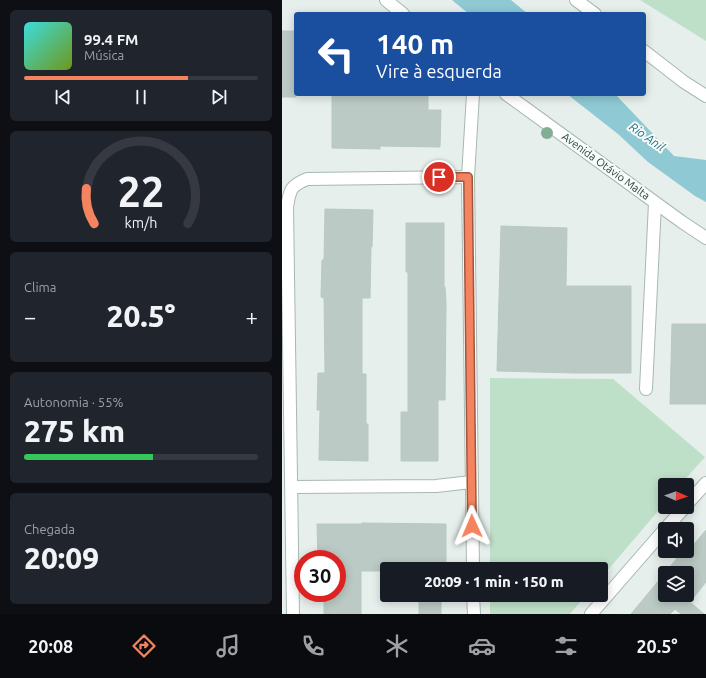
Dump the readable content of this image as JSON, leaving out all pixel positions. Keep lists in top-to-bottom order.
{
  "streets": {
    "street": ["Avenida Otávio Malta"]
  },
  "water": ["Rio Anil"],
  "north": "right",
  "page": {
    "turn": ["140 m", "Vire à esquerda"],
    "song": ["99.4 FM", "Música"],
    "tile": [
      "Clima",
      ["Autonomia · 55%", "275 km"],
      ["Chegada", "20:09"]
    ],
    "heat": ["−", "20.5°", "+"],
    "limit": "30",
    "trip": "20:09 · 1 min · 150 m",
    "tabs": ["20:08", "20.5°"],
    "gauge": ["22", "km/h"]
  }
}
